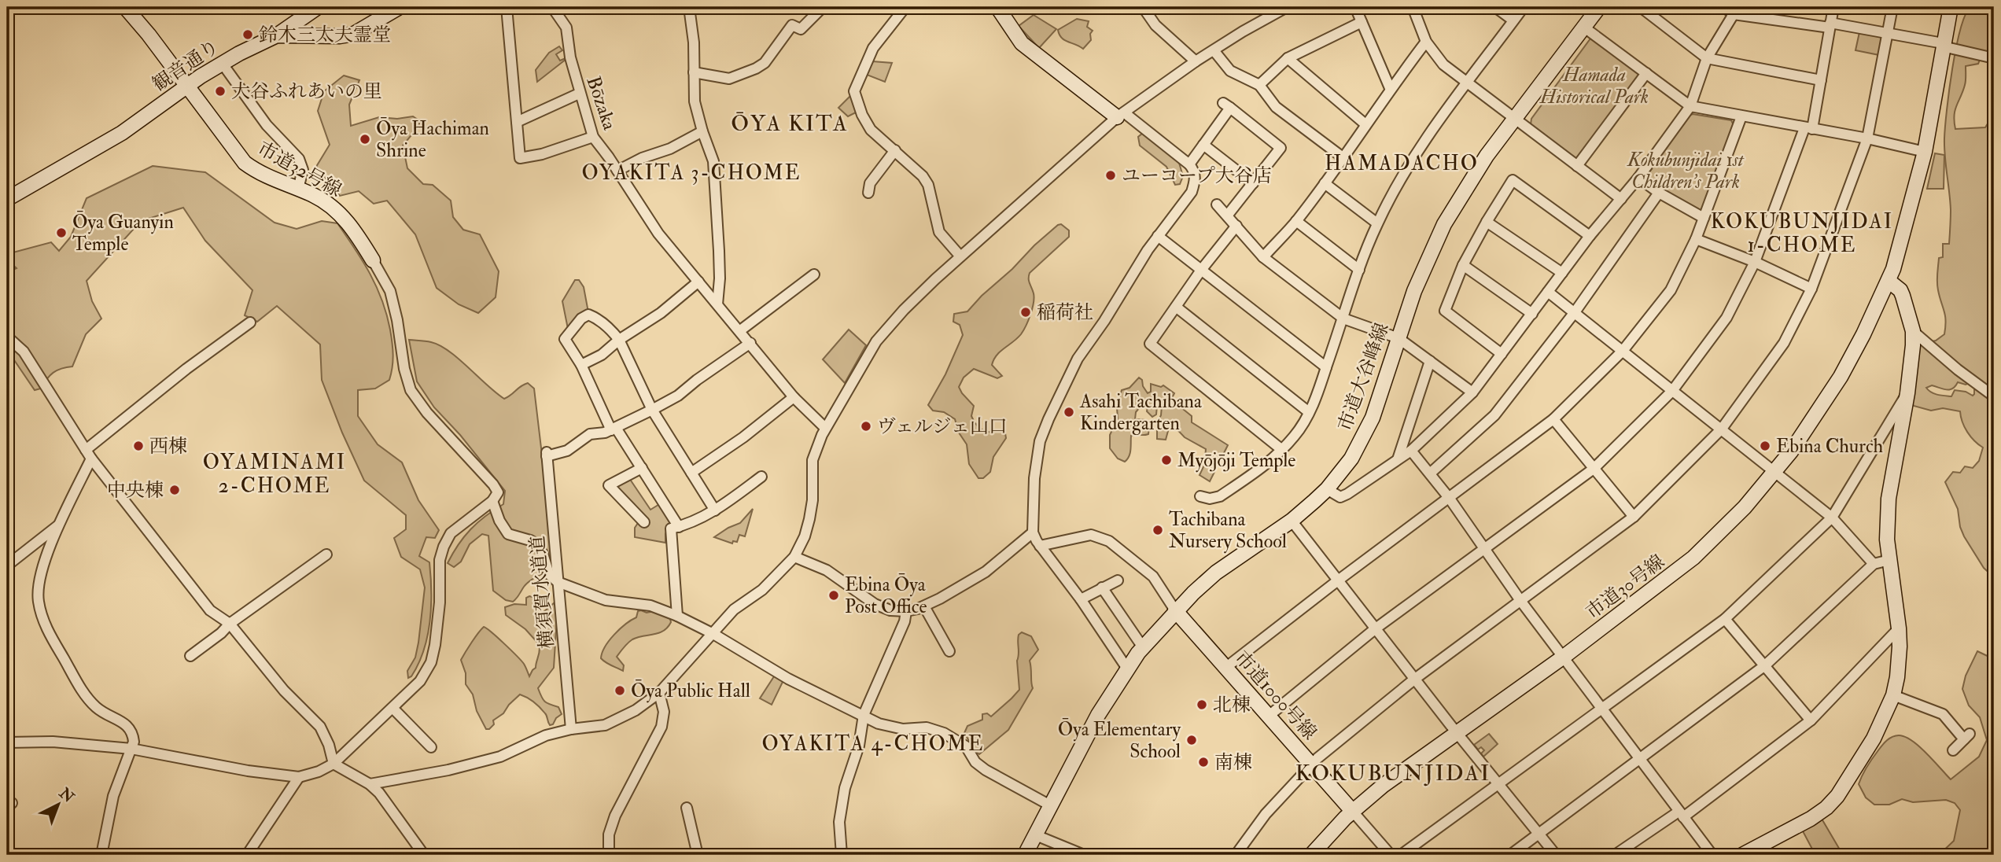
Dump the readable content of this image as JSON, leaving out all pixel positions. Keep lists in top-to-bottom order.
{
  "streets": {
    "street": [
      "観音通り",
      "Bōzaka",
      "市道32号線",
      "市道大谷峰線",
      "市道30号線",
      "横須賀水道道",
      "市道1000号線"
    ]
  },
  "crossings": [
    ["観音通り", "市道32号線"],
    ["市道大谷峰線", "市道1000号線"],
    ["市道30号線", "市道1000号線"]
  ],
  "districts": [
    "ŌYA KITA",
    "HAMADACHO",
    "OYAKITA 3-CHOME",
    "KOKUBUNJIDAI 1-CHOME",
    "OYAMINAMI 2-CHOME",
    "OYAKITA 4-CHOME",
    "KOKUBUNJIDAI"
  ],
  "parks": ["Hamada Historical Park", "Kokubunjidai 1st Children's Park"],
  "places": [
    "鈴木三太夫霊堂",
    "大谷ふれあいの里",
    "Ōya Hachiman Shrine",
    "ユーコープ大谷店",
    "Ōya Guanyin Temple",
    "稲荷社",
    "Asahi Tachibana Kindergarten",
    "ヴェルジェ山口",
    "西棟",
    "Ebina Church",
    "Myōjōji Temple",
    "中央棟",
    "Tachibana Nursery School",
    "Ebina Ōya Post Office",
    "Ōya Public Hall",
    "北棟",
    "Ōya Elementary School",
    "南棟"
  ],
  "north": "top right"
}
